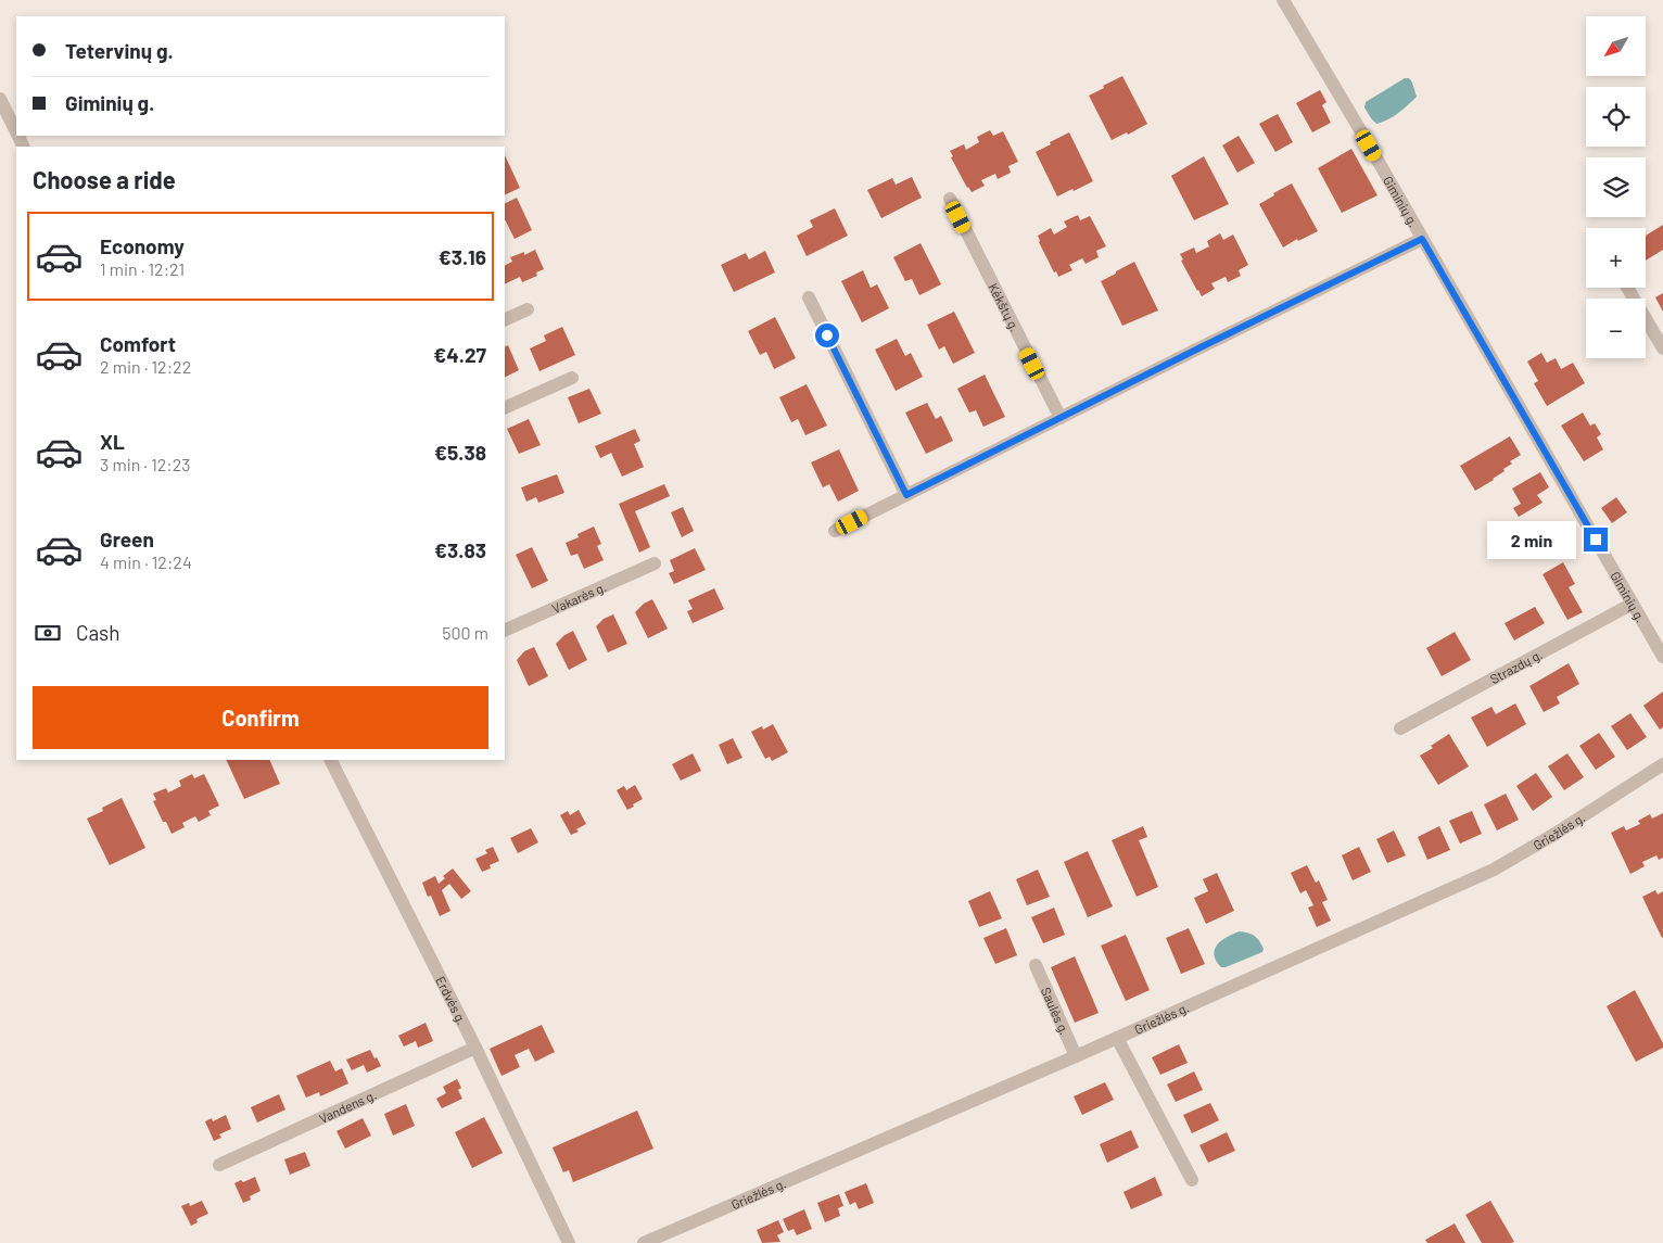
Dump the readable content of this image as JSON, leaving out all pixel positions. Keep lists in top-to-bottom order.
{
  "streets": {
    "street": [
      "Giminių g.",
      "Kėkštų g.",
      "Vakarės g.",
      "Strazdų g.",
      "Griežlės g.",
      "Erdvės g.",
      "Saulės g.",
      "Vandens g."
    ]
  },
  "crossings": [
    ["Giminių g.", "Strazdų g."],
    ["Griežlės g.", "Saulės g."],
    ["Erdvės g.", "Vandens g."]
  ],
  "north": "bottom left",
  "page": {
    "map_buttons": ["+", "−"],
    "banner": ["Tetervinų g.", "Giminių g."],
    "heading": "Choose a ride",
    "list": [
      {
        "name": "Economy",
        "note": "1 min · 12:21",
        "value": "€3.16"
      },
      {
        "name": "Comfort",
        "note": "2 min · 12:22",
        "value": "€4.27"
      },
      {
        "name": "XL",
        "note": "3 min · 12:23",
        "value": "€5.38"
      },
      {
        "name": "Green",
        "note": "4 min · 12:24",
        "value": "€3.83"
      }
    ],
    "bubble": "2 min",
    "pay": ["Cash", "500 m"],
    "buttons": "Confirm"
  }
}
